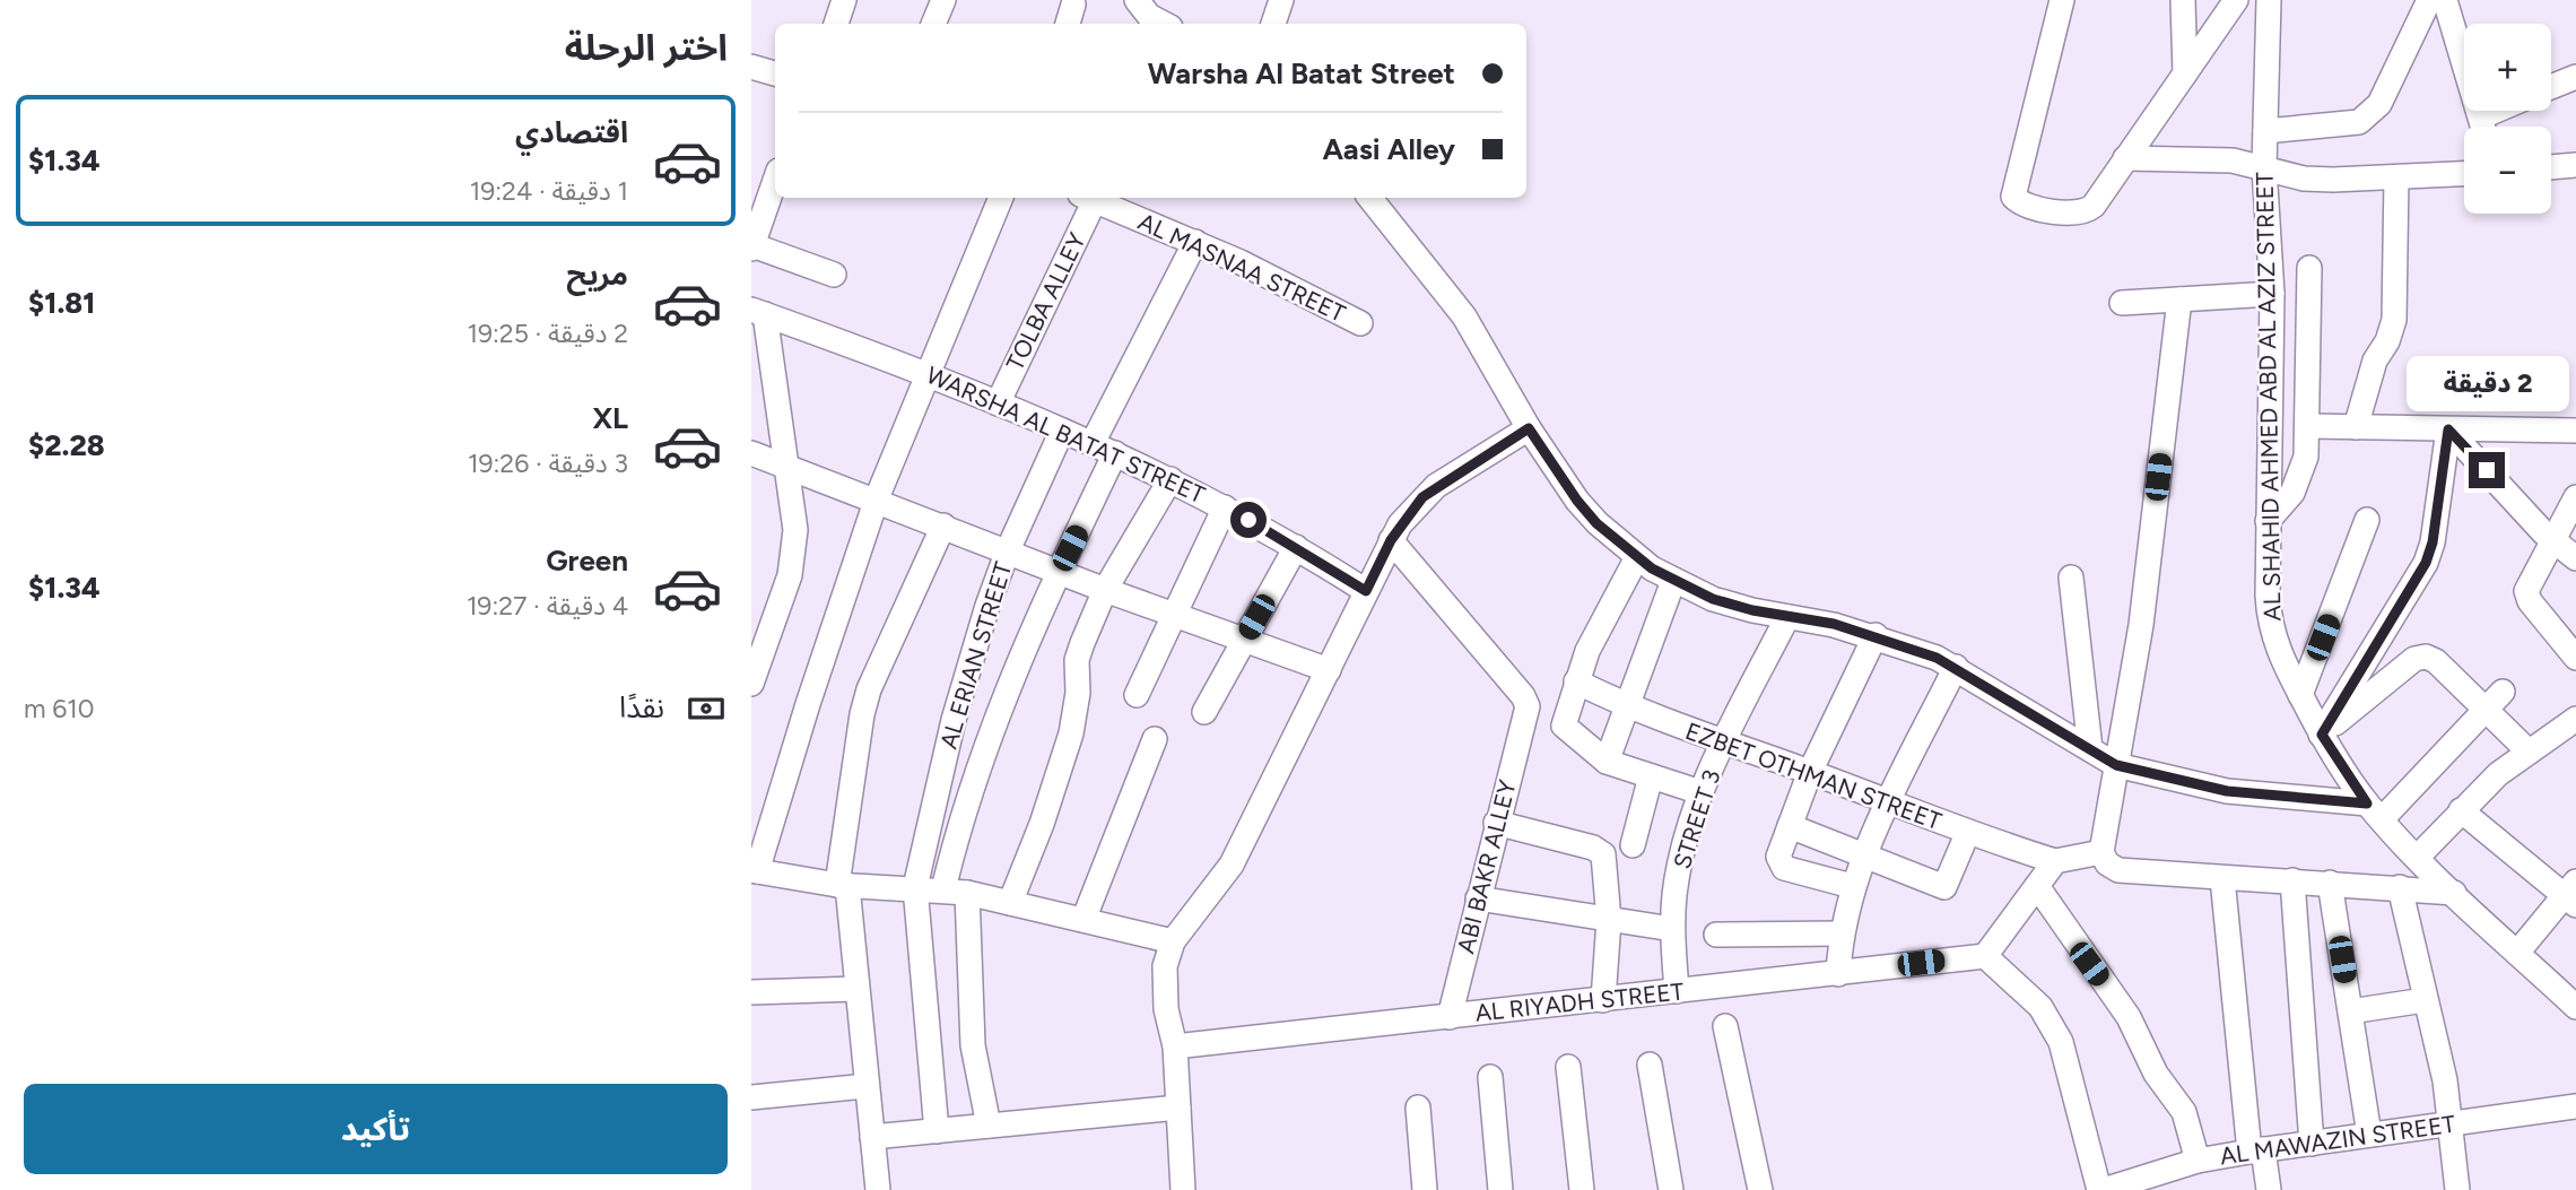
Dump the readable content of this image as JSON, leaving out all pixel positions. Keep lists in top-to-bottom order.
{
  "streets": {
    "street": [
      "AL MASNAA STREET",
      "TOLBA ALLEY",
      "AL SHAHID AHMED ABD AL AZIZ STREET",
      "WARSHA AL BATAT STREET",
      "AL ERIAN STREET",
      "EZBET OTHMAN STREET",
      "STREET 3",
      "ABI BAKR ALLEY",
      "AL RIYADH STREET",
      "AL MAWAZIN STREET"
    ]
  },
  "crossings": [
    ["TOLBA ALLEY", "WARSHA AL BATAT STREET"],
    ["WARSHA AL BATAT STREET", "AL ERIAN STREET"],
    ["EZBET OTHMAN STREET", "STREET 3"],
    ["STREET 3", "AL RIYADH STREET"],
    ["ABI BAKR ALLEY", "AL RIYADH STREET"]
  ],
  "page": {
    "heading": "اختر الرحلة",
    "map_buttons": ["+", "−"],
    "banner": ["Warsha Al Batat Street", "Aasi Alley"],
    "list": [
      {
        "name": "اقتصادي",
        "note": "1 دقيقة · 19:24",
        "value": "$1.34"
      },
      {
        "name": "مريح",
        "note": "2 دقيقة · 19:25",
        "value": "$1.81"
      },
      {
        "name": "XL",
        "note": "3 دقيقة · 19:26",
        "value": "$2.28"
      },
      {
        "name": "Green",
        "note": "4 دقيقة · 19:27",
        "value": "$1.34"
      }
    ],
    "bubble": "2 دقيقة",
    "pay": ["نقدًا", "610 m"],
    "buttons": "تأكيد"
  }
}
